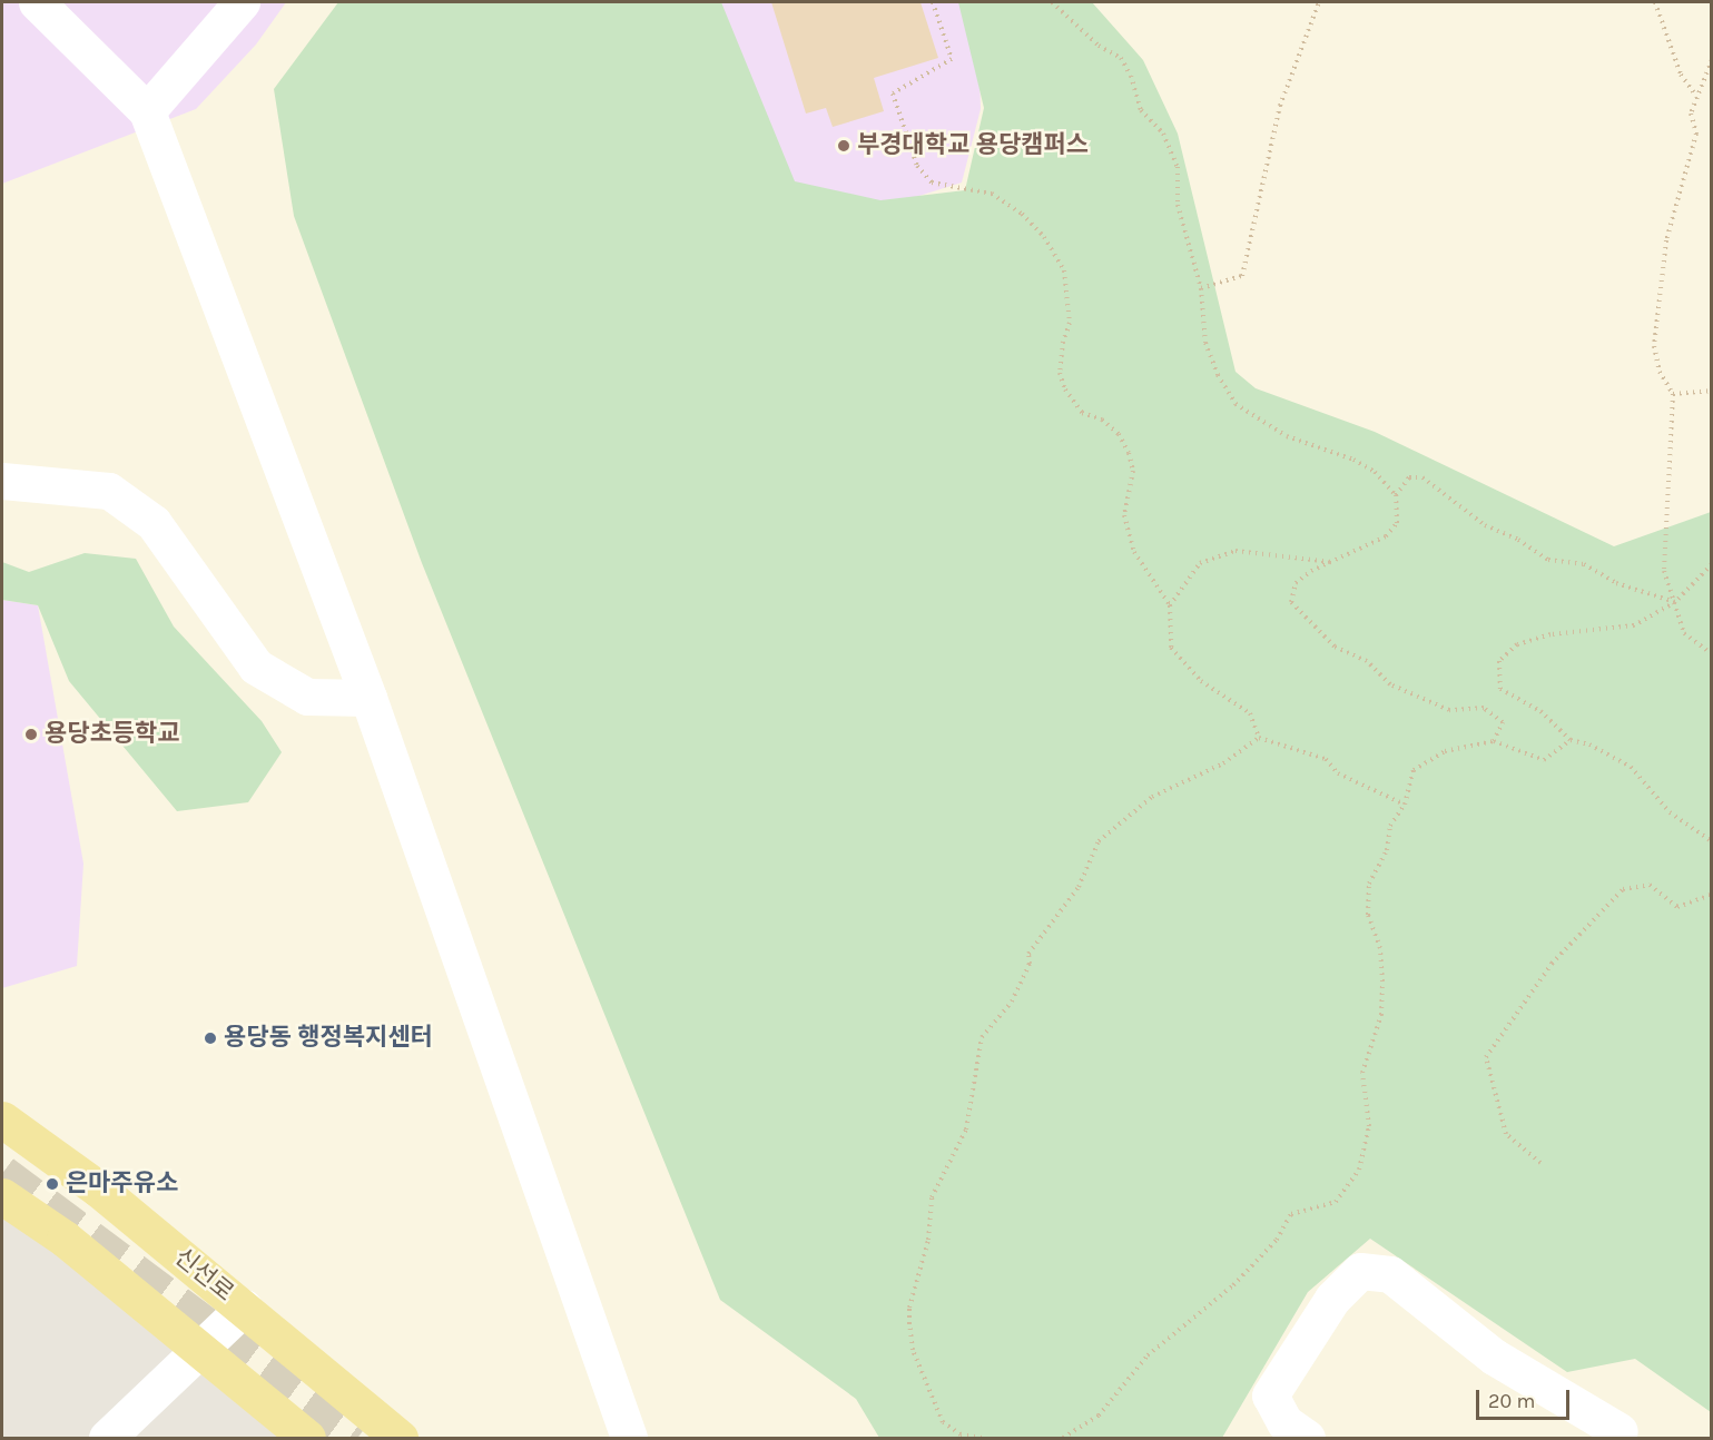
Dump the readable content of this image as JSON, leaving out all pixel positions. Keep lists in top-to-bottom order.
{
  "streets": {
    "main road": ["신선로"]
  },
  "places": [
    "부경대학교 용당캠퍼스",
    "용당초등학교",
    "용당동 행정복지센터",
    "은마주유소"
  ],
  "scale_bar": "20 m"
}
